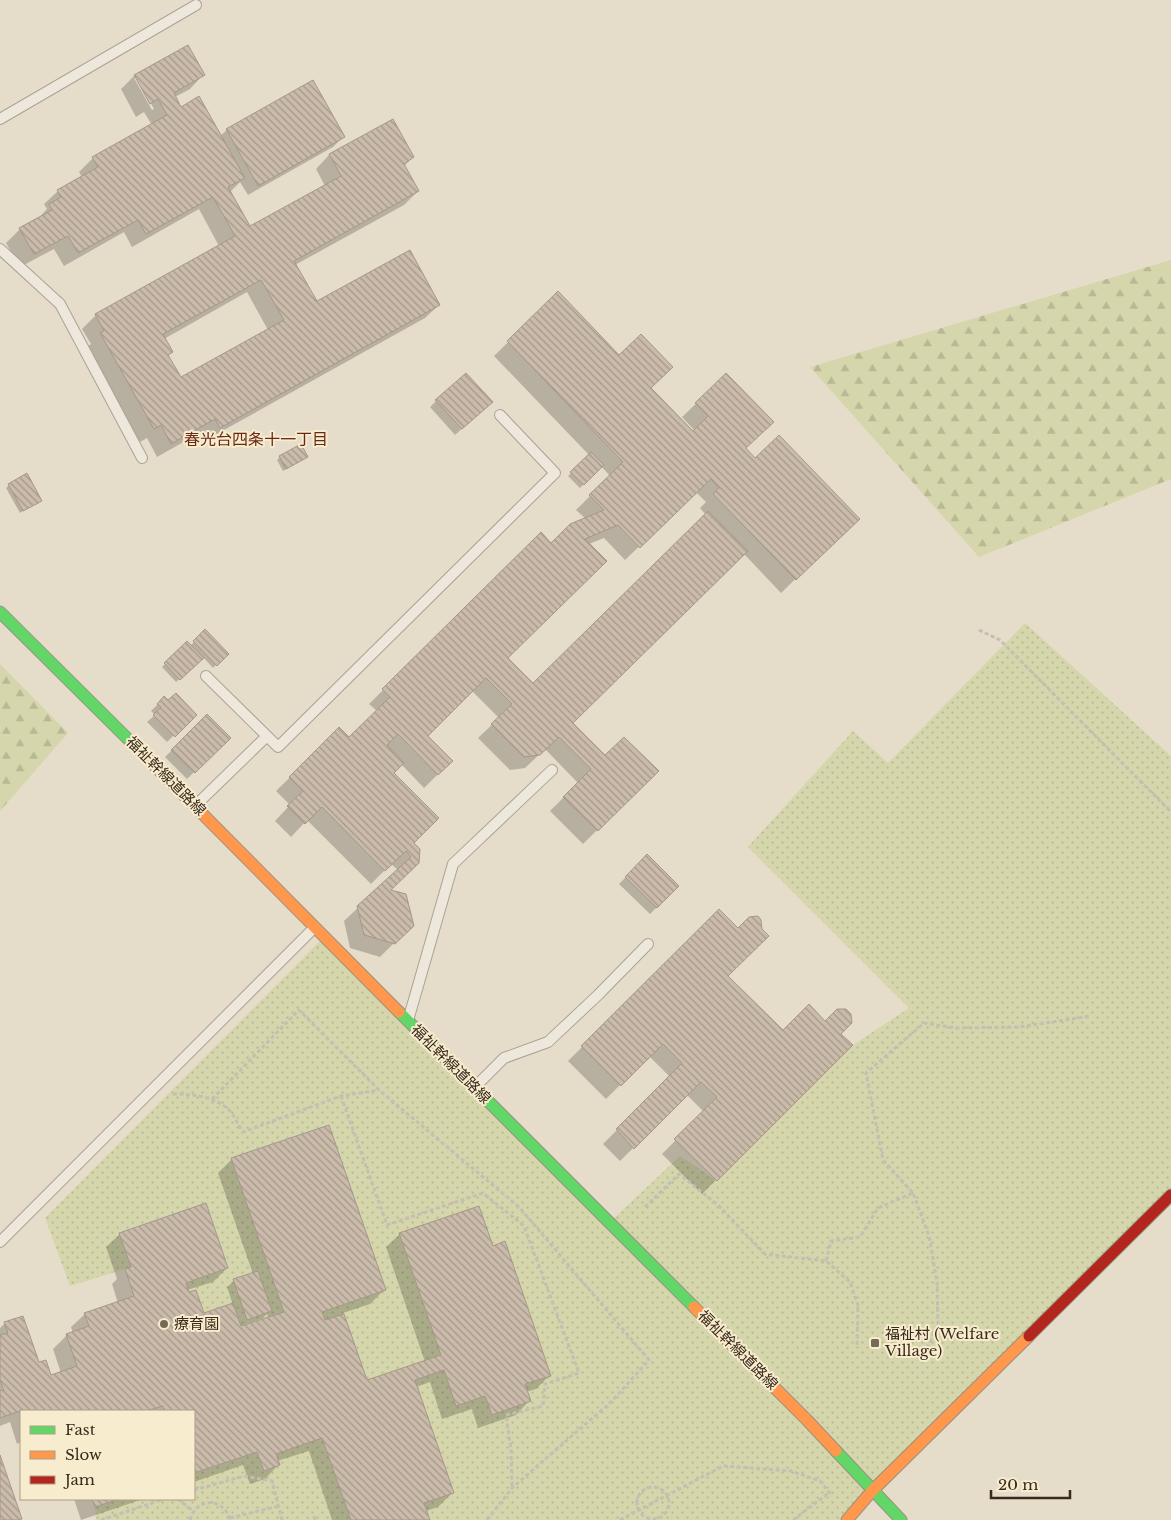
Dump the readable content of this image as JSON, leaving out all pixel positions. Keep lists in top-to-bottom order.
{
  "streets": {
    "street": ["福祉幹線道路線"]
  },
  "districts": ["春光台四条十一丁目"],
  "places": {
    "other": ["療育園"],
    "transit": ["福祉村 (Welfare Village)"]
  },
  "legend": ["Fast", "Slow", "Jam"],
  "scale_bar": "20 m"
}
